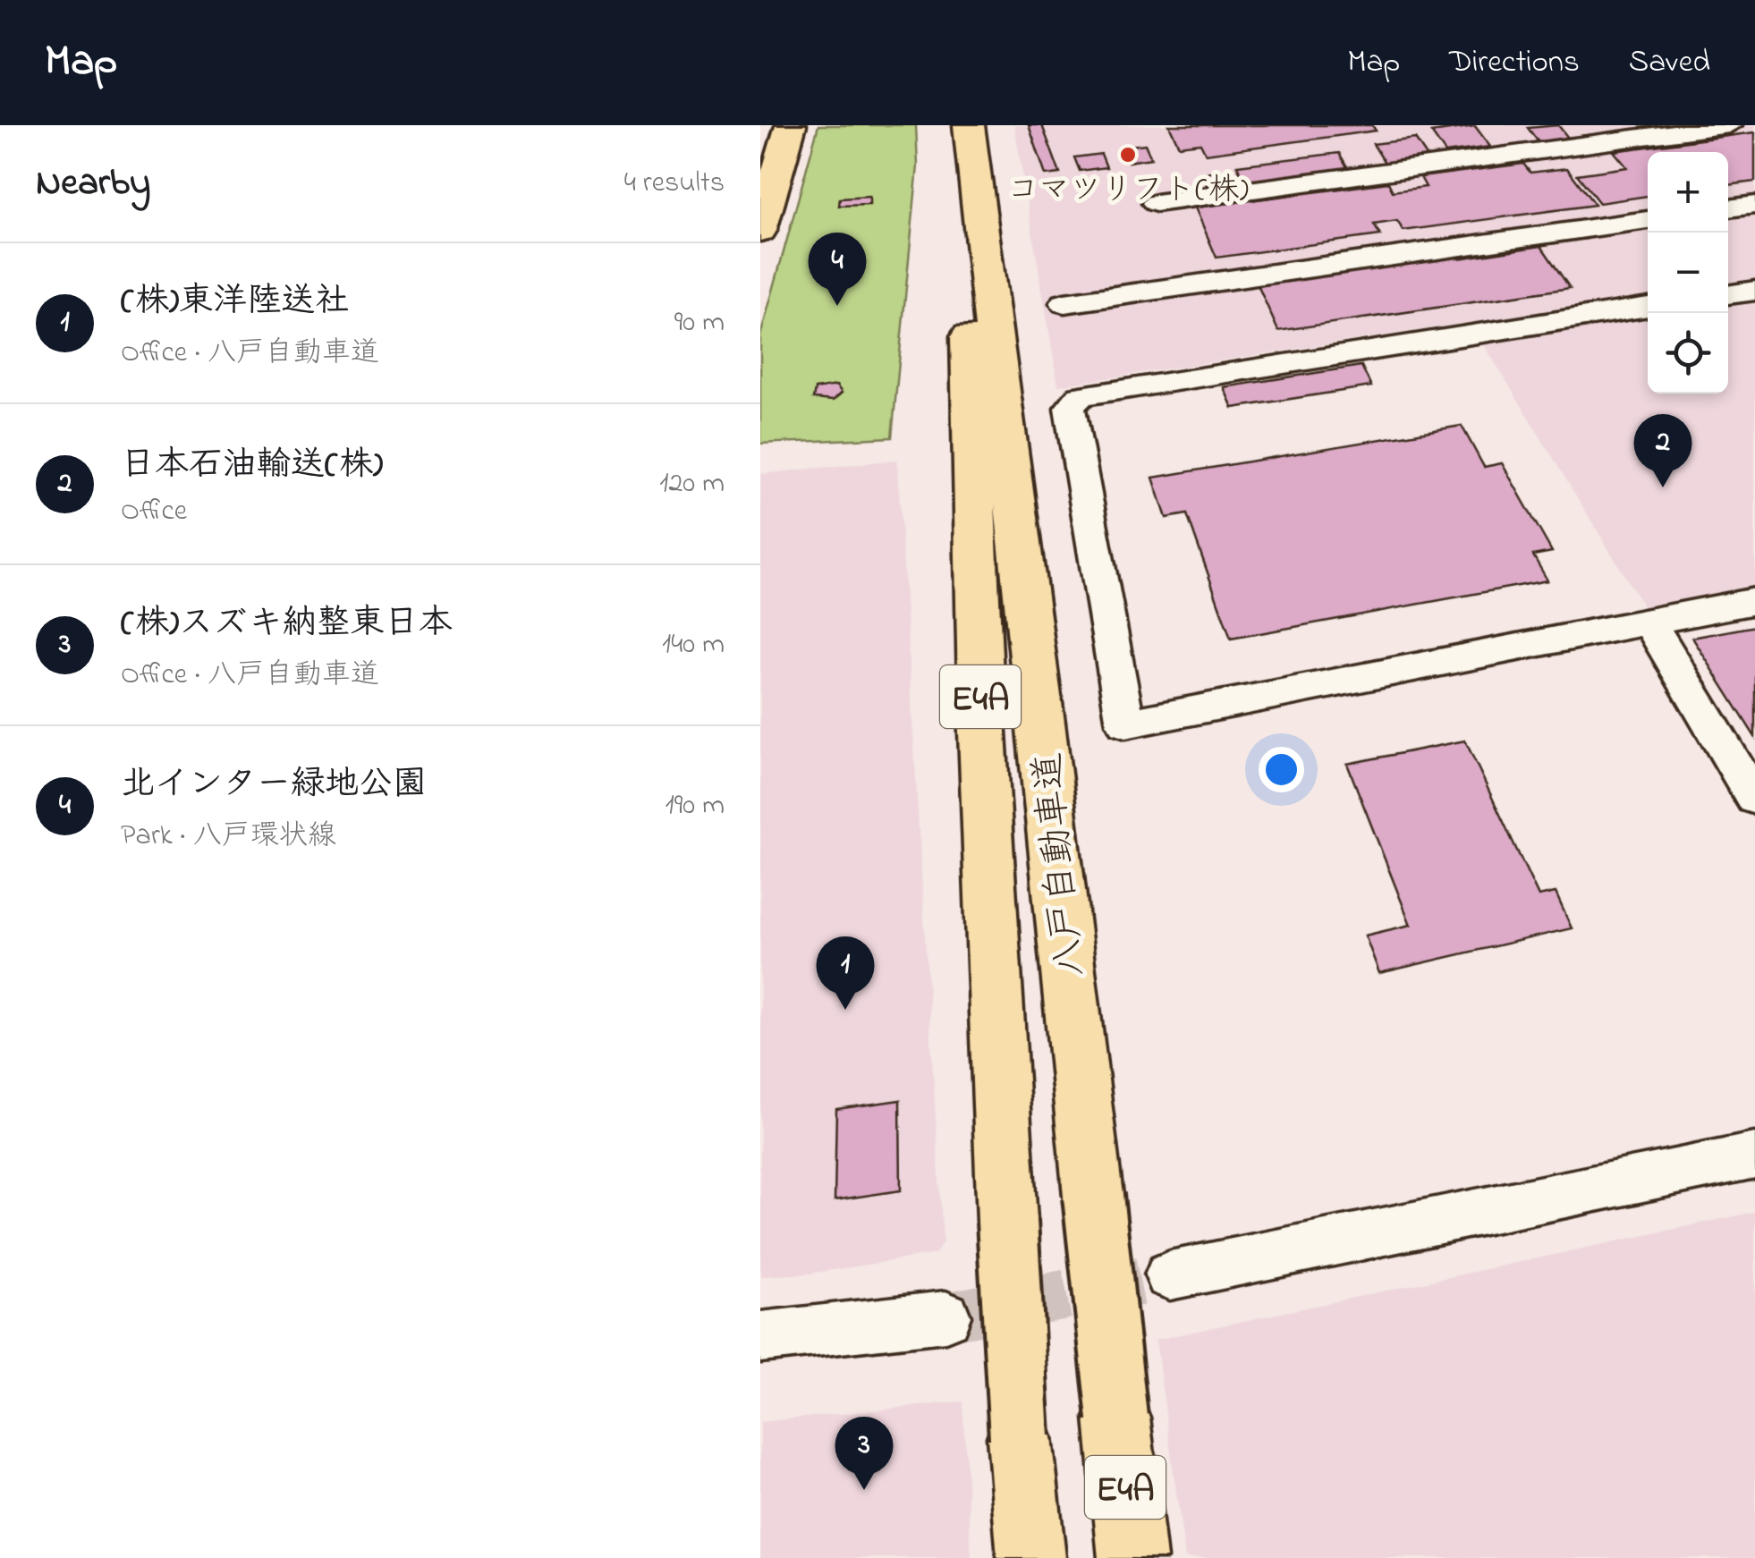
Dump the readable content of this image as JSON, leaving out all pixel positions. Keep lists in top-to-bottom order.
{
  "streets": {
    "main road": ["E4A", "八戸自動車道"]
  },
  "places": ["コマツリフト(株)"],
  "page": {
    "header": "Map",
    "nav": ["Map", "Directions", "Saved"],
    "heading": ["Nearby", "4 results"],
    "map_buttons": ["+", "−"],
    "pins": [
      "4",
      "2",
      "1",
      "3"
    ],
    "list": [
      {
        "mark": "1",
        "name": "(株)東洋陸送社",
        "note": "Office · 八戸自動車道",
        "value": "90 m"
      },
      {
        "mark": "2",
        "name": "日本石油輸送(株)",
        "note": "Office",
        "value": "120 m"
      },
      {
        "mark": "3",
        "name": "(株)スズキ納整東日本",
        "note": "Office · 八戸自動車道",
        "value": "140 m"
      },
      {
        "mark": "4",
        "name": "北インター緑地公園",
        "note": "Park · 八戸環状線",
        "value": "190 m"
      }
    ]
  }
}
